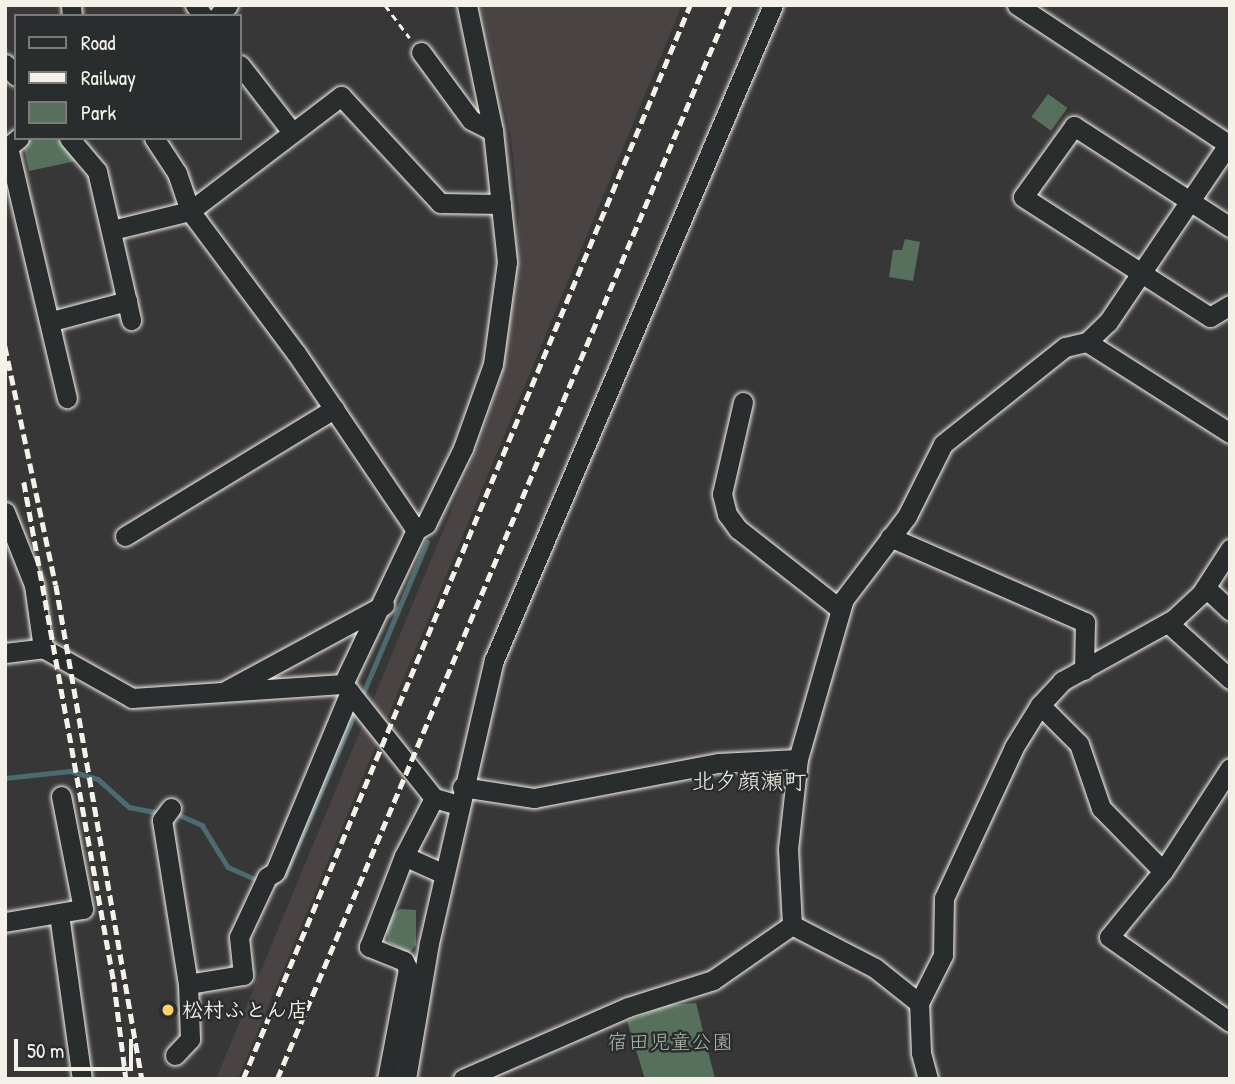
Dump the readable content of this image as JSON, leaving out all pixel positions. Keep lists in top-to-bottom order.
{
  "districts": ["北夕顔瀬町"],
  "parks": ["宿田児童公園"],
  "places": ["松村ふとん店"],
  "legend": ["Road", "Railway", "Park"],
  "scale_bar": "50 m"
}
